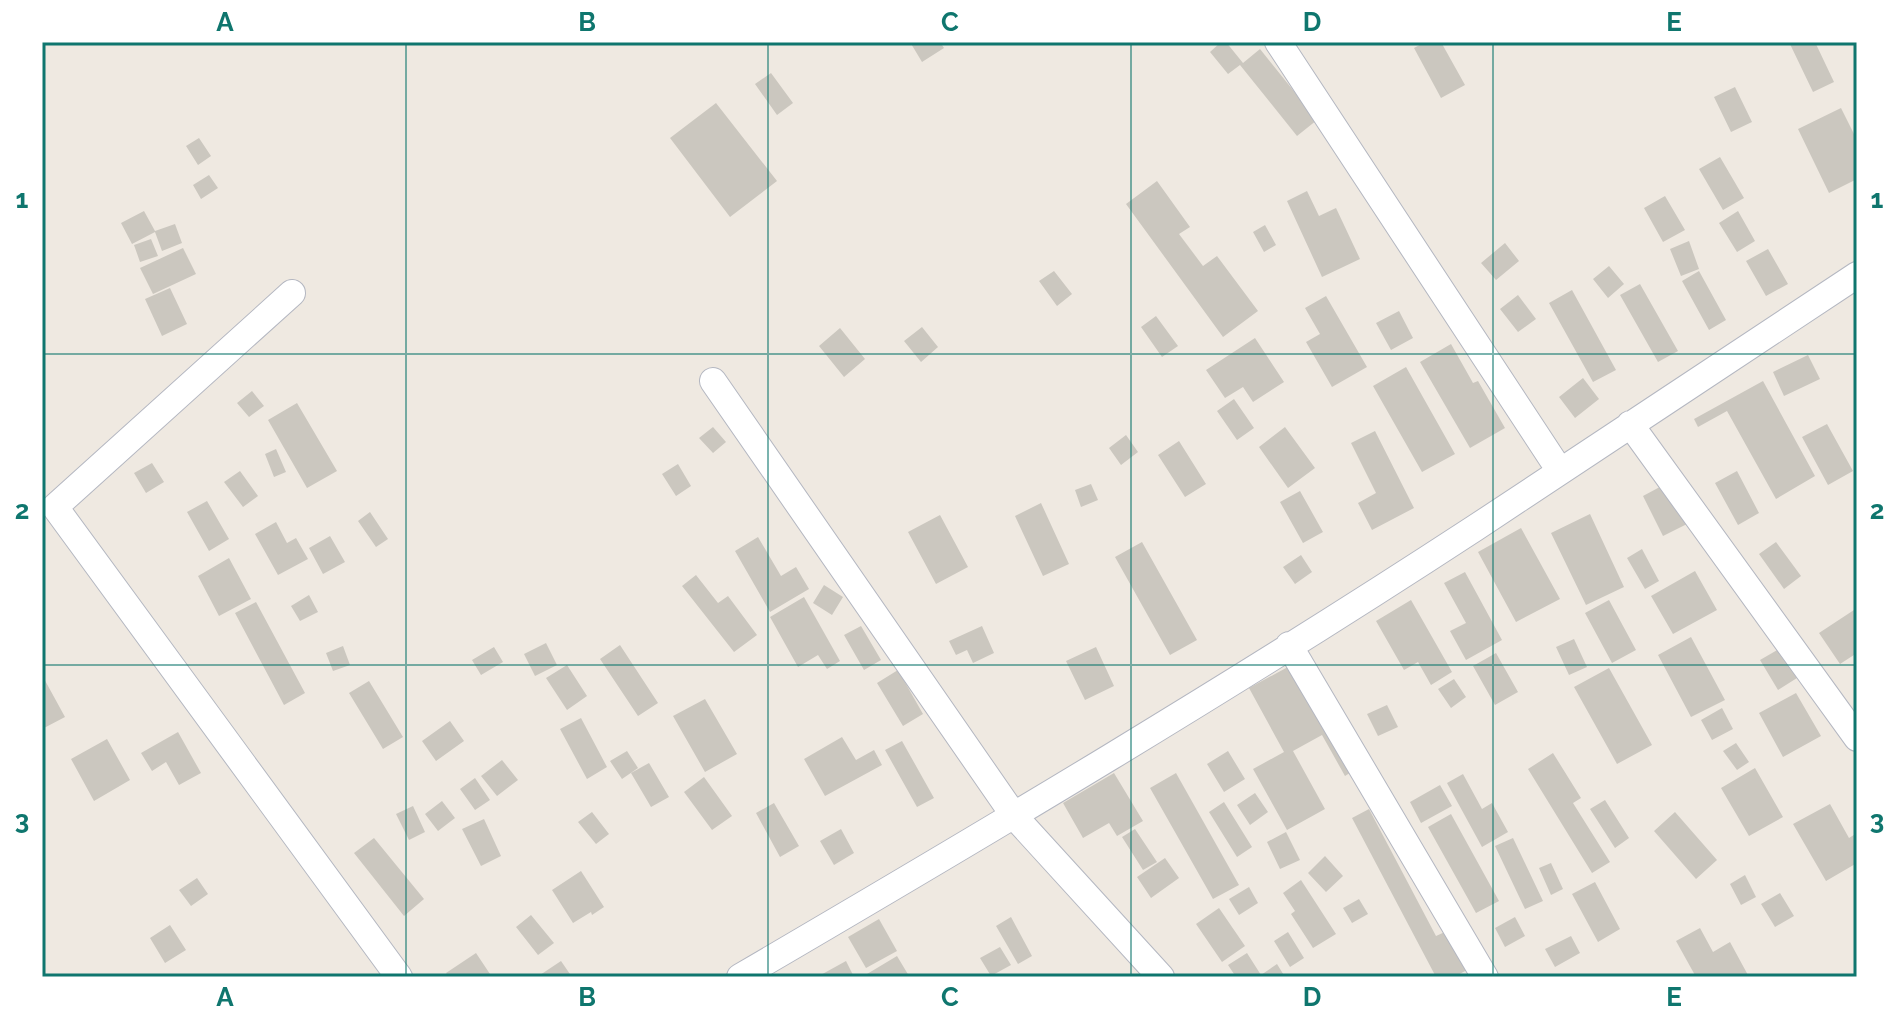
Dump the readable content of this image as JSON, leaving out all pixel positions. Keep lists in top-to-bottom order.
{
  "grid": {
    "columns": [
      "A",
      "B",
      "C",
      "D",
      "E"
    ],
    "rows": ["1", "2", "3"]
  }
}
